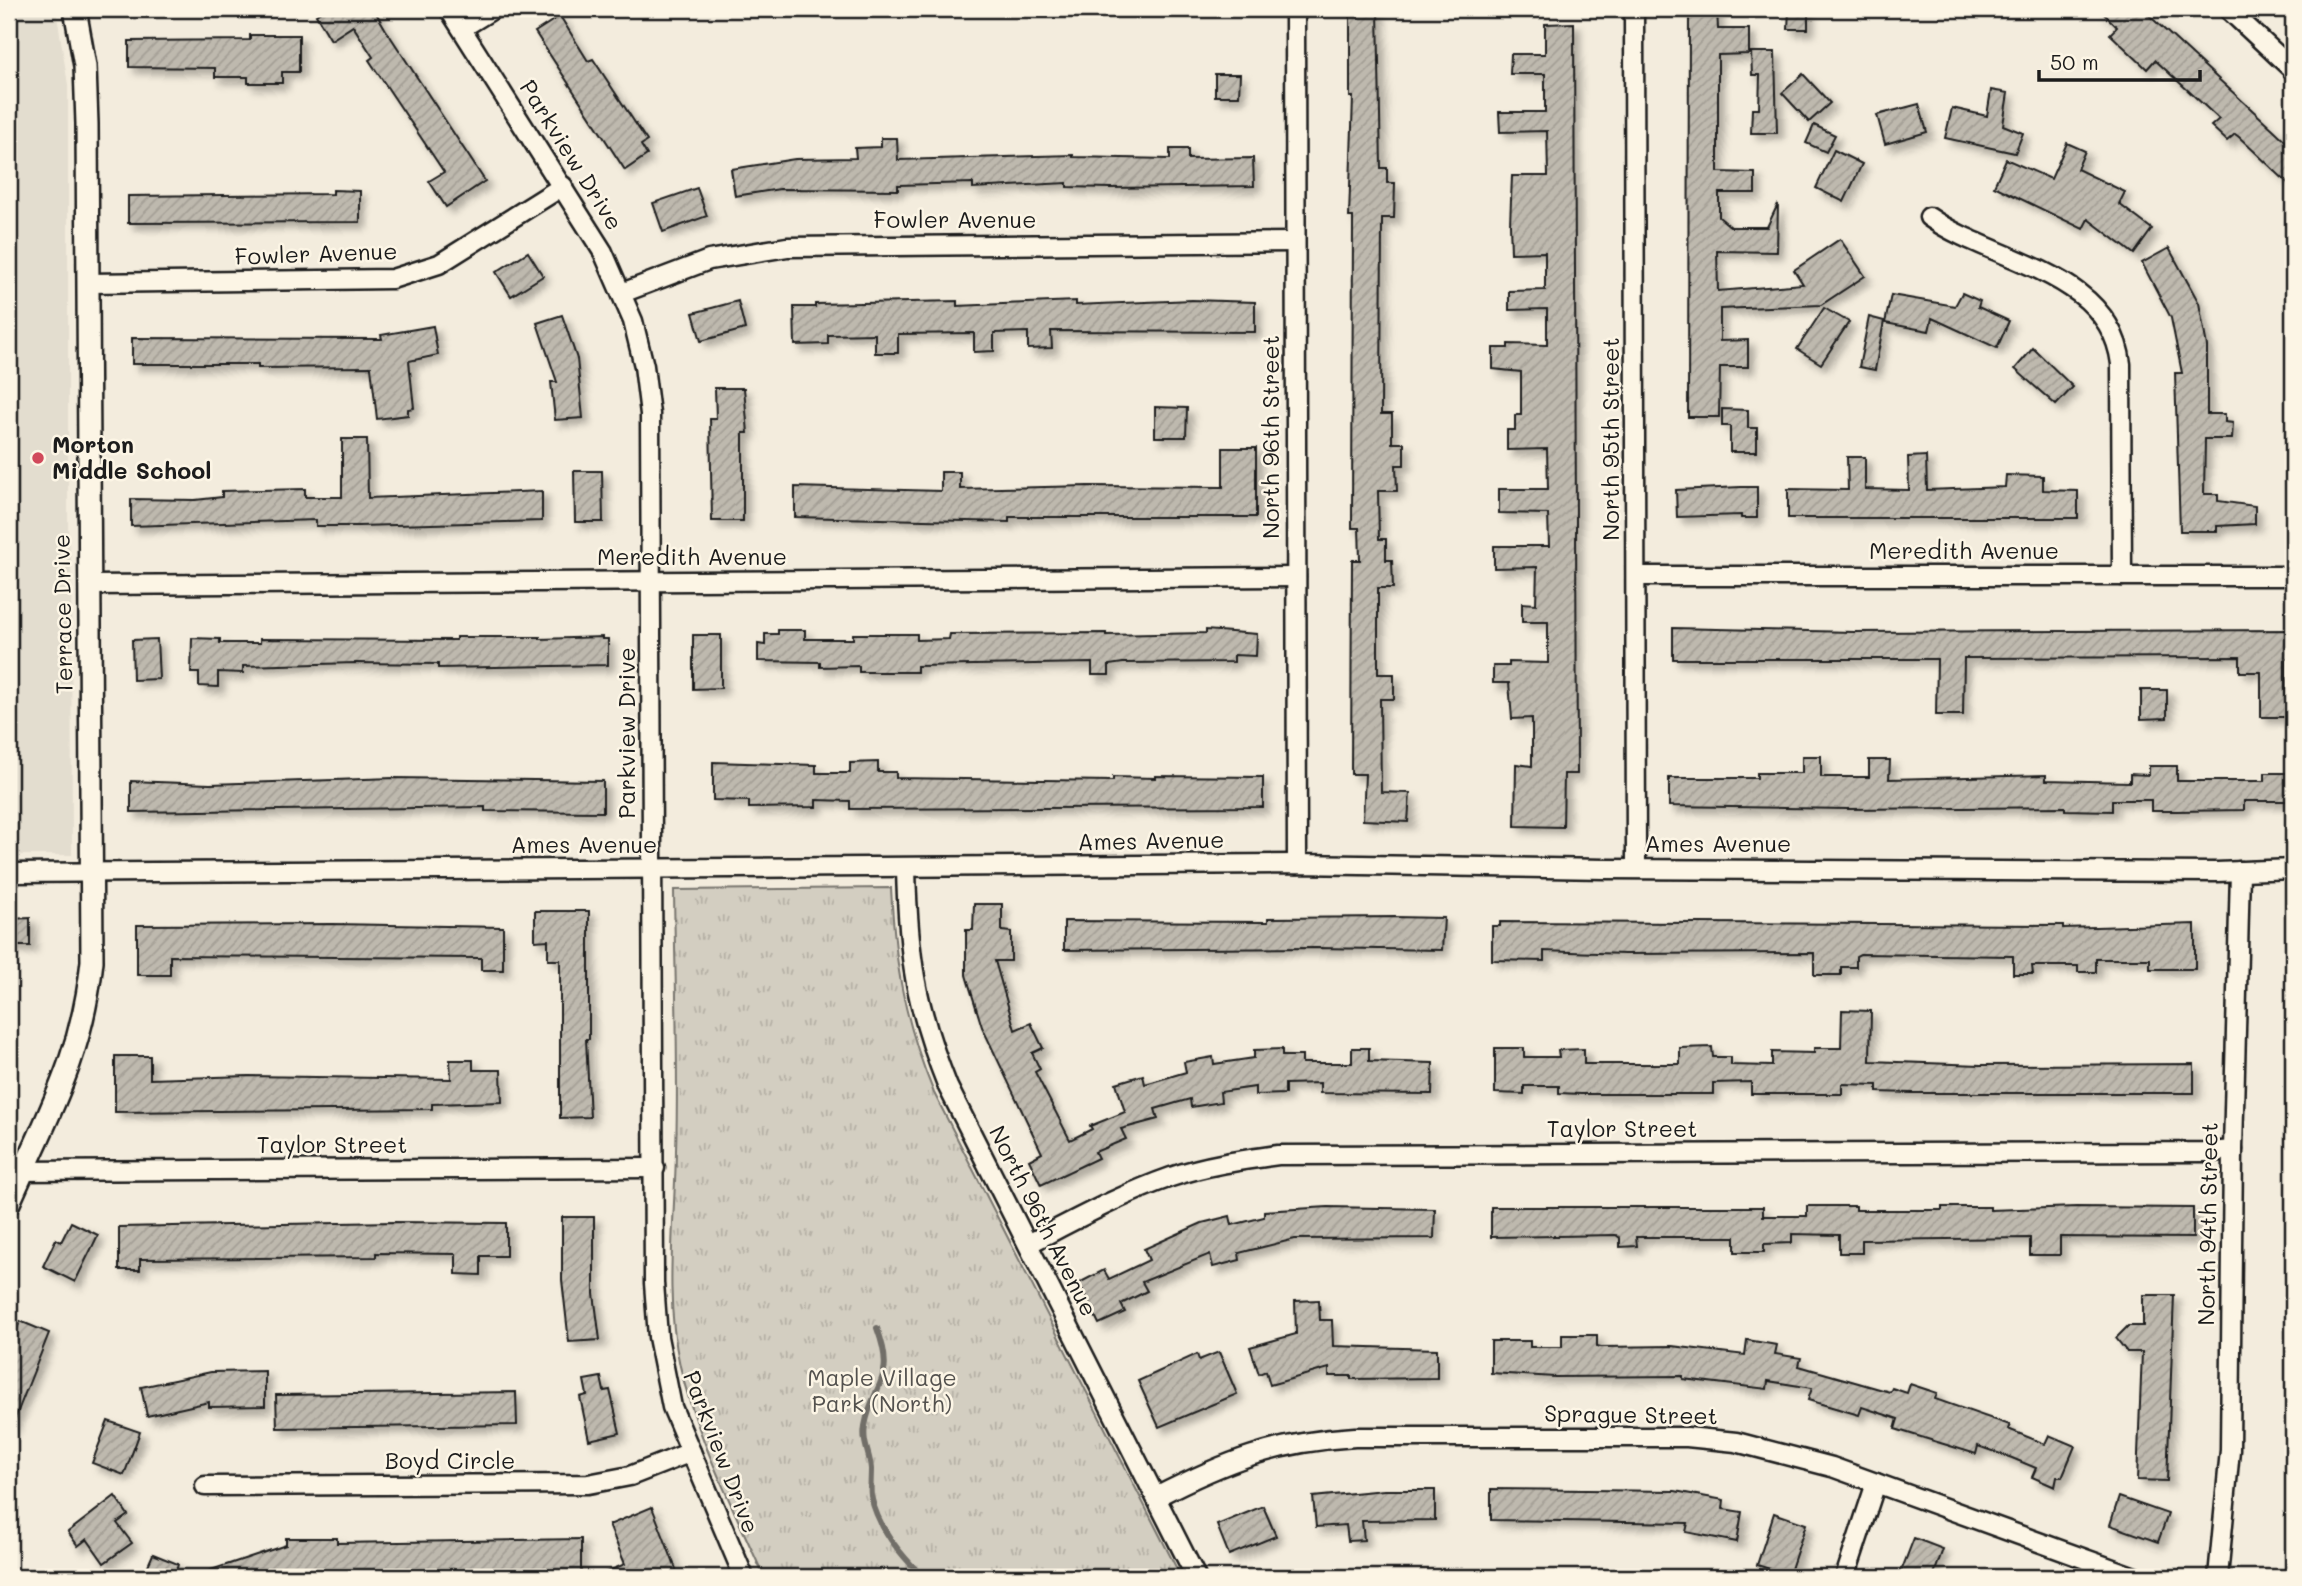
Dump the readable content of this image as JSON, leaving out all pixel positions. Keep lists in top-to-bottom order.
{
  "streets": {
    "street": [
      "Parkview Drive",
      "Fowler Avenue",
      "North 96th Street",
      "North 95th Street",
      "Meredith Avenue",
      "Terrace Drive",
      "Ames Avenue",
      "Taylor Street",
      "North 96th Avenue",
      "North 94th Street",
      "Sprague Street",
      "Boyd Circle"
    ]
  },
  "crossings": [
    ["Parkview Drive", "Fowler Avenue"],
    ["Parkview Drive", "Meredith Avenue"],
    ["Parkview Drive", "Ames Avenue"],
    ["Parkview Drive", "Taylor Street"],
    ["Parkview Drive", "Boyd Circle"],
    ["Fowler Avenue", "North 96th Street"],
    ["Fowler Avenue", "Terrace Drive"],
    ["North 96th Street", "Meredith Avenue"],
    ["North 96th Street", "Ames Avenue"],
    ["North 95th Street", "Meredith Avenue"],
    ["North 95th Street", "Ames Avenue"],
    ["Meredith Avenue", "Terrace Drive"],
    ["Terrace Drive", "Ames Avenue"],
    ["Terrace Drive", "Taylor Street"],
    ["Ames Avenue", "North 96th Avenue"],
    ["Ames Avenue", "North 94th Street"],
    ["Taylor Street", "North 96th Avenue"],
    ["Taylor Street", "North 94th Street"],
    ["North 96th Avenue", "Sprague Street"]
  ],
  "parks": ["Maple Village Park (North)"],
  "places": ["Morton Middle School"],
  "scale_bar": "50 m"
}
